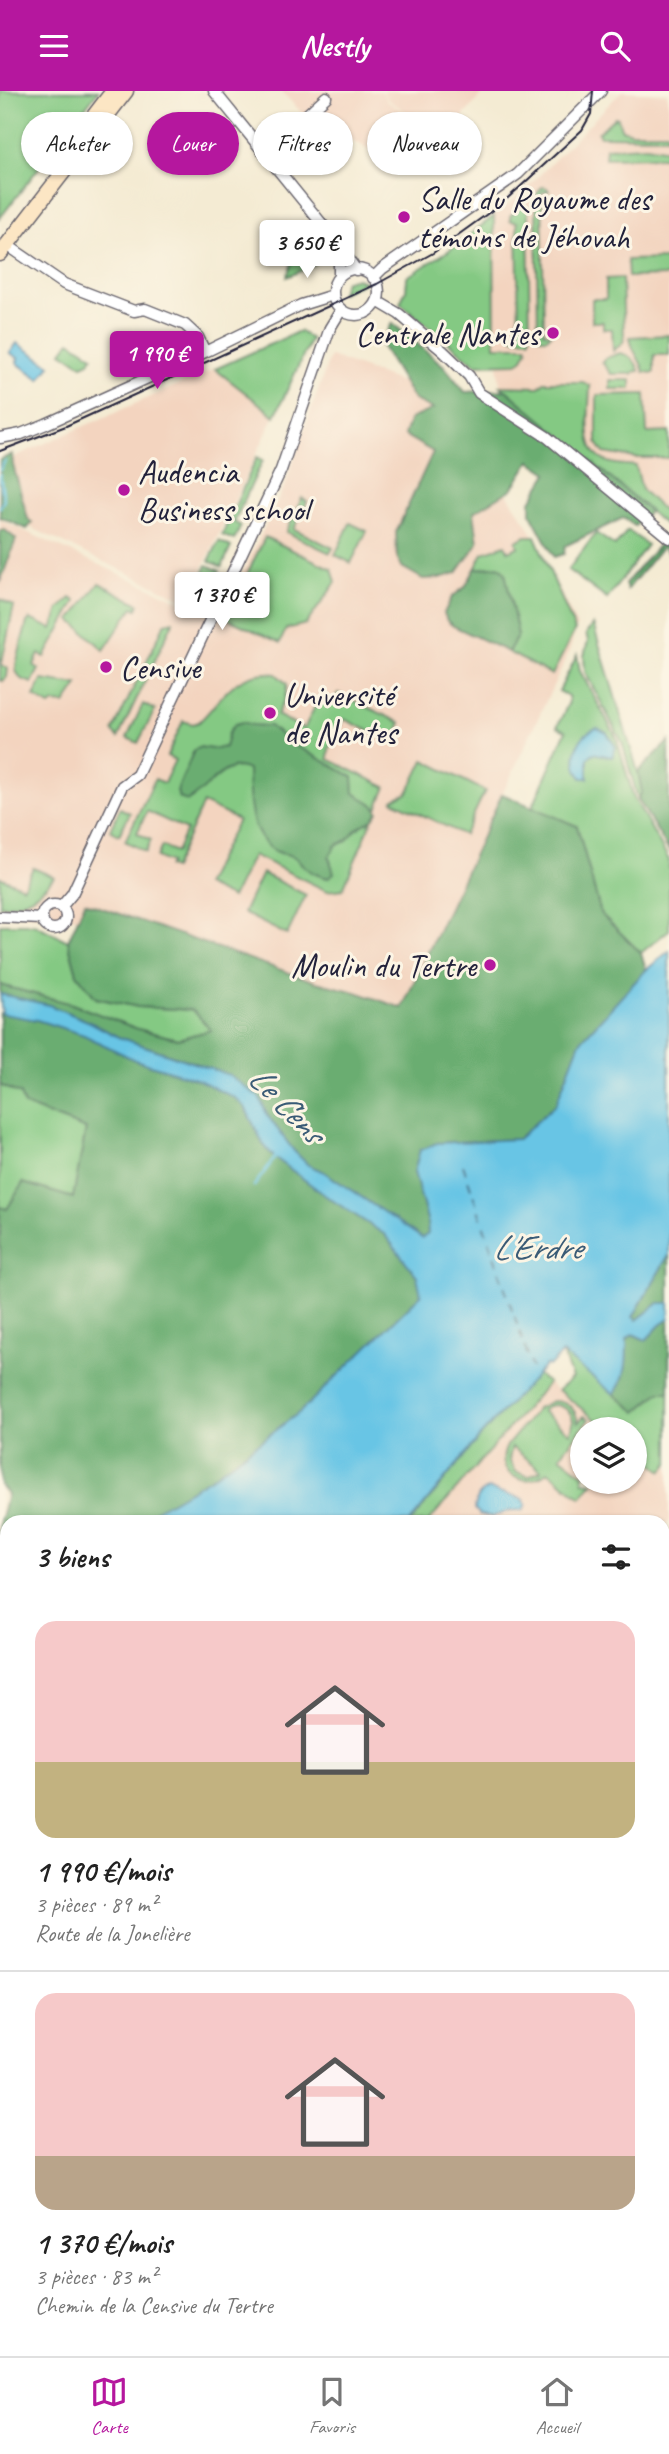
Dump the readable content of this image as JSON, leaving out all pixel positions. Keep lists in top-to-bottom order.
{
  "water": ["Le Cens", "L'Erdre"],
  "places": [
    "Salle du Royaume des témoins de Jéhovah",
    "Centrale Nantes",
    "Audencia Business school",
    "Censive",
    "Université de Nantes",
    "Moulin du Tertre"
  ],
  "page": {
    "header": "Nestly",
    "chip": [
      "Acheter",
      "Louer",
      "Filtres",
      "Nouveau"
    ],
    "price": ["3 650 €", "1 990 €", "1 370 €"],
    "heading": "3 biens",
    "list": [
      {
        "name": "1 990 €/mois",
        "note": "3 pièces · 89 m² · Route de la Jonelière"
      },
      {
        "name": "1 370 €/mois",
        "note": "3 pièces · 83 m² · Chemin de la Censive du Tertre"
      }
    ],
    "tabs": ["Carte", "Favoris", "Accueil"]
  }
}
